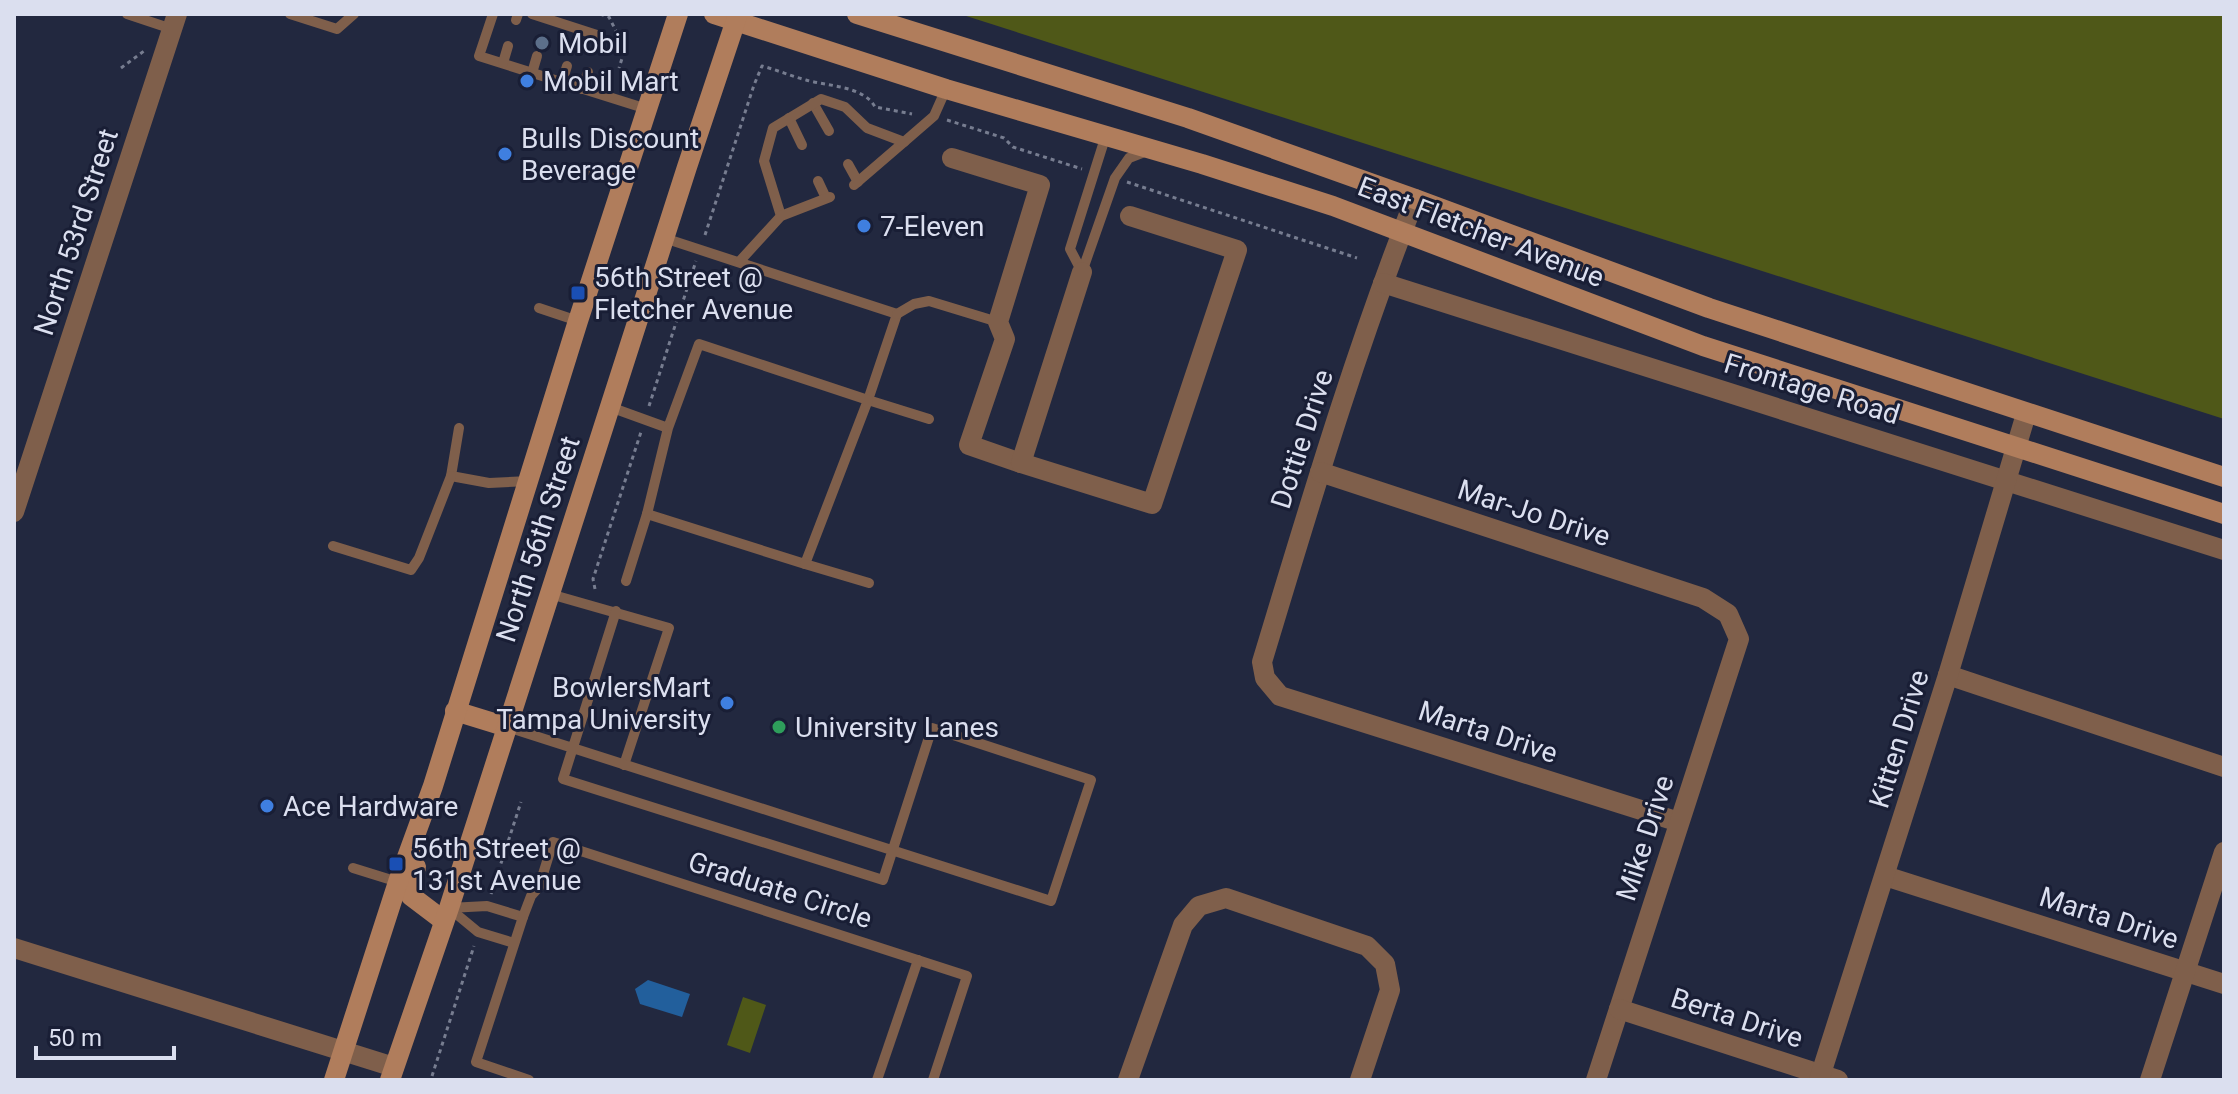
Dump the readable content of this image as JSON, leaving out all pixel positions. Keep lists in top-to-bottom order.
{
  "streets": {
    "main road": ["East Fletcher Avenue", "North 56th Street"],
    "street": [
      "North 53rd Street",
      "Frontage Road",
      "Dottie Drive",
      "Mar-Jo Drive",
      "Marta Drive",
      "Kitten Drive",
      "Mike Drive",
      "Berta Drive"
    ],
    "lane": ["Graduate Circle"]
  },
  "crossings": [
    ["East Fletcher Avenue", "Dottie Drive"],
    ["East Fletcher Avenue", "North 56th Street"],
    ["East Fletcher Avenue", "Kitten Drive"],
    ["Frontage Road", "Dottie Drive"],
    ["Frontage Road", "Kitten Drive"],
    ["Dottie Drive", "Mar-Jo Drive"],
    ["Dottie Drive", "Marta Drive"],
    ["Mar-Jo Drive", "Mike Drive"],
    ["Marta Drive", "Kitten Drive"],
    ["Marta Drive", "Mike Drive"],
    ["Kitten Drive", "Berta Drive"],
    ["Mike Drive", "Berta Drive"]
  ],
  "places": {
    "other": [
      "Mobil",
      "Mobil Mart",
      "Bulls Discount Beverage",
      "7-Eleven",
      "BowlersMart Tampa University",
      "University Lanes",
      "Ace Hardware"
    ],
    "transit": ["56th Street @ Fletcher Avenue", "56th Street @ 131st Avenue"]
  },
  "scale_bar": "50 m"
}
